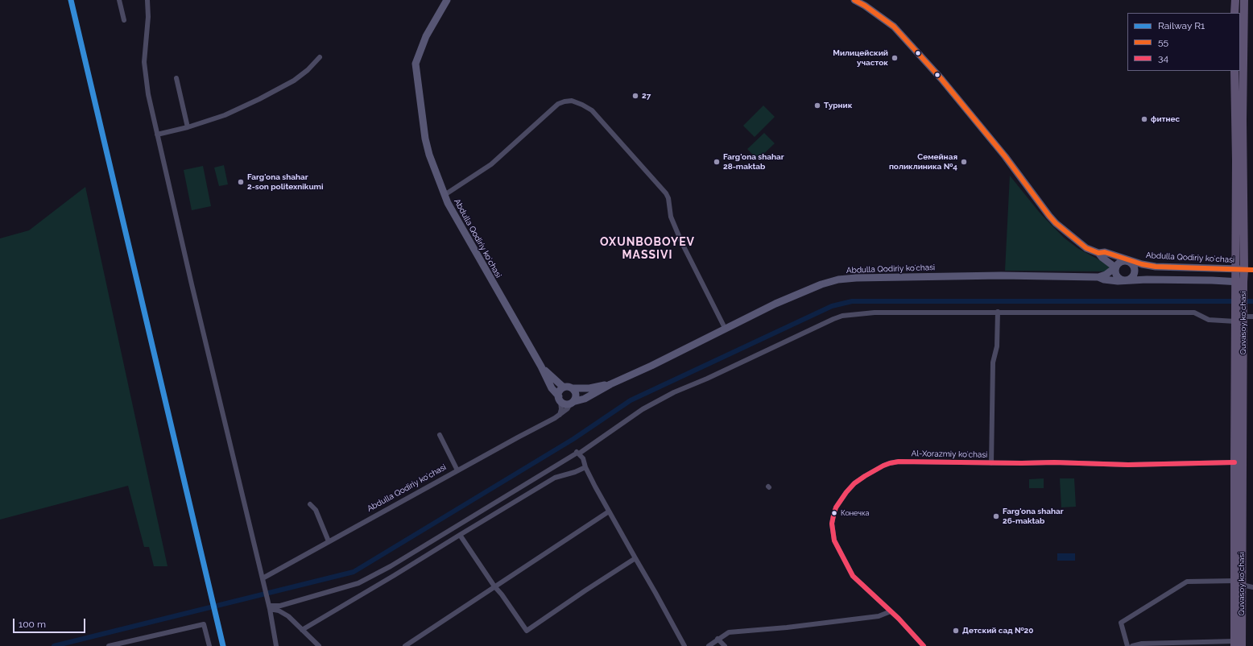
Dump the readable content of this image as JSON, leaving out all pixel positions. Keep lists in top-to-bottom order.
{
  "streets": {
    "main road": ["Quvasoy koʻchasi"],
    "street": ["Abdulla Qodiriy koʻchasi", "Al-Xorazmiy koʻchasi"]
  },
  "crossings": [
    ["Abdulla Qodiriy koʻchasi", "Quvasoy koʻchasi"],
    ["Quvasoy koʻchasi", "Al-Xorazmiy koʻchasi"]
  ],
  "districts": ["OXUNBOBOYEV MASSIVI"],
  "places": [
    "Милицейский участок",
    "27",
    "Турник",
    "фитнес",
    "Farg'ona shahar 28-maktab",
    "Семейная поликлиника №4",
    "Farg'ona shahar 2-son politexnikumi",
    "Конечка",
    "Farg'ona shahar 26-maktab",
    "Детский сад №20"
  ],
  "lines": ["rail line R1", "transit line 55", "transit line 34"],
  "legend": ["Railway R1", "55", "34"],
  "scale_bar": "100 m"
}
